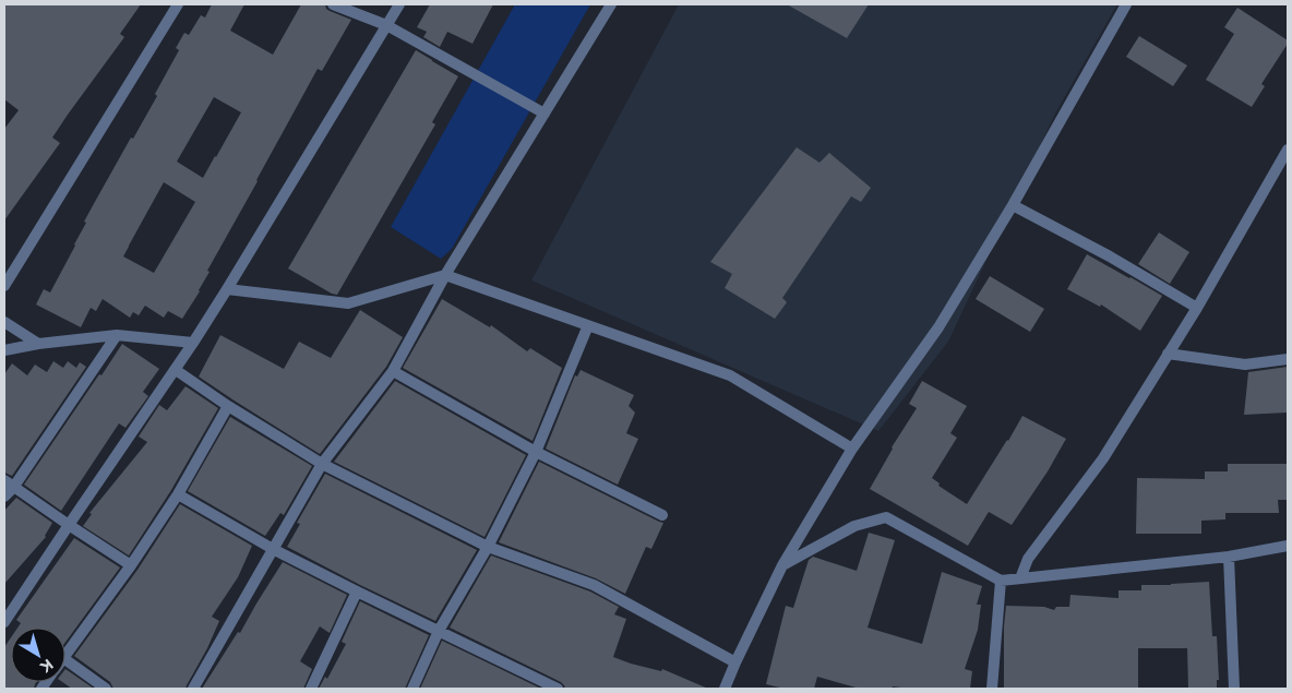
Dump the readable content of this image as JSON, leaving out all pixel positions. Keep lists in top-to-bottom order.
{
  "north": "bottom right"
}
